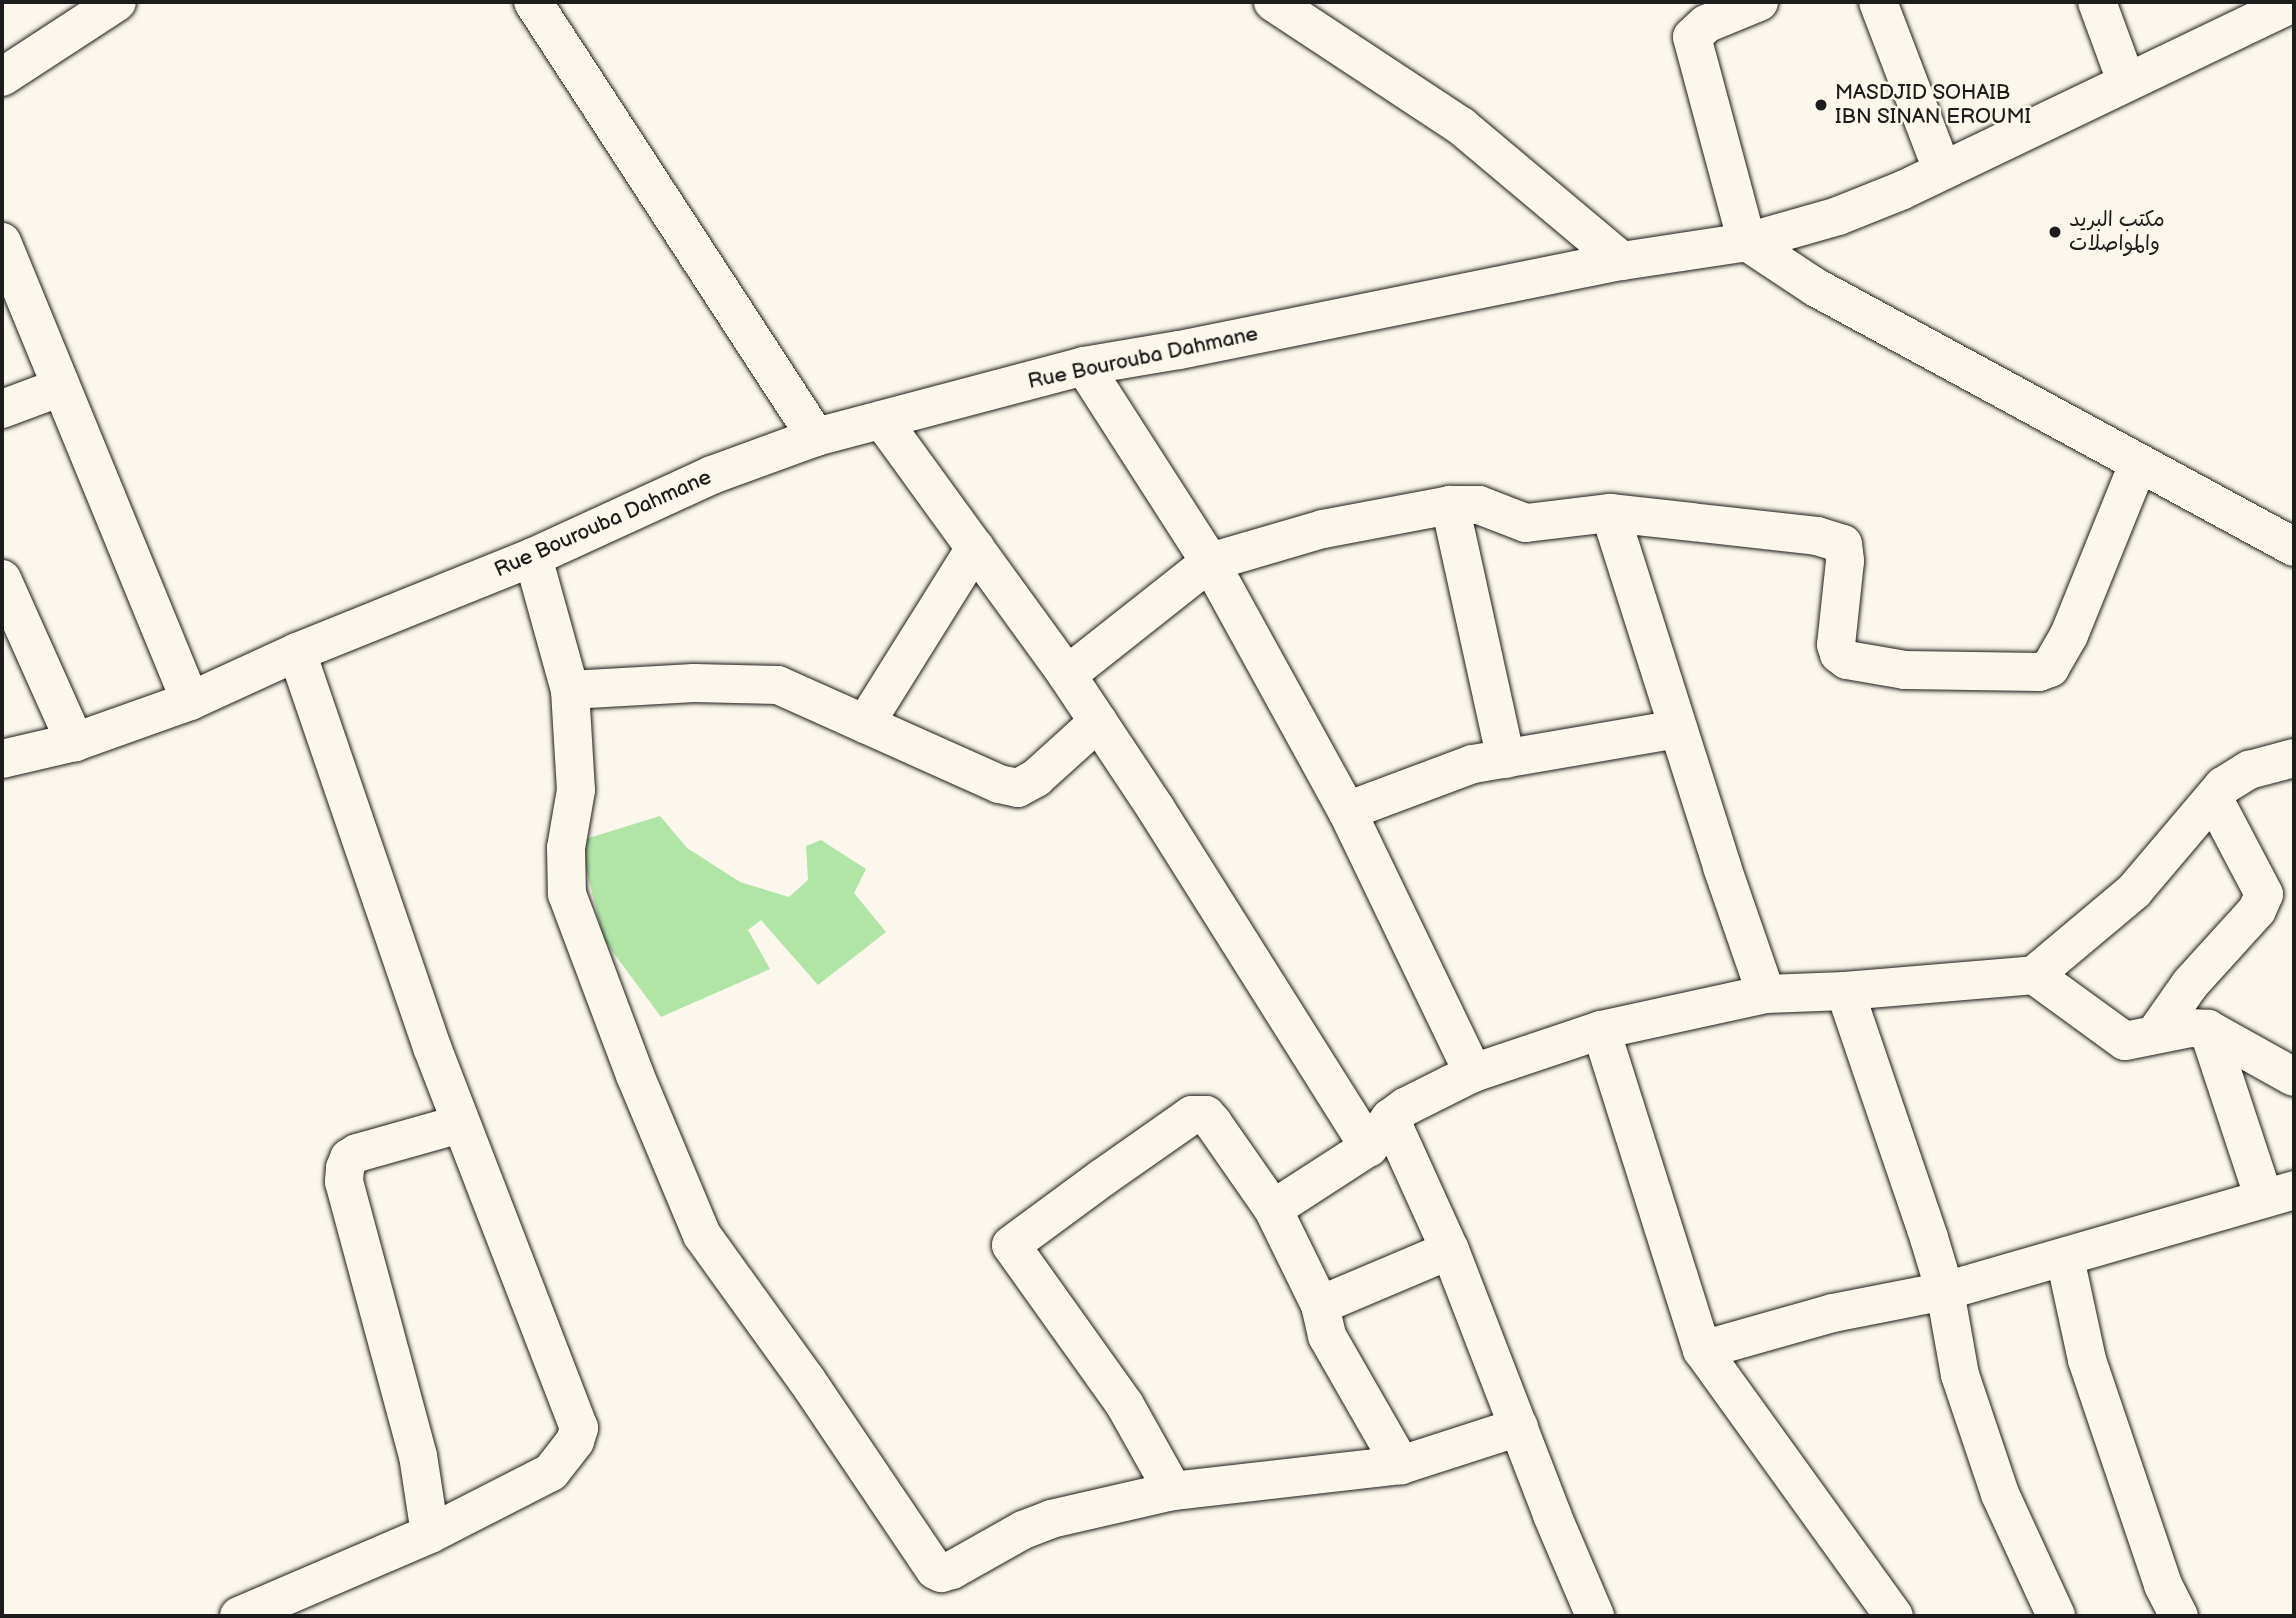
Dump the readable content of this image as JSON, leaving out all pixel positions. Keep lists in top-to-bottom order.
{
  "streets": {
    "street": ["Rue Bourouba Dahmane"]
  },
  "places": ["MASDJID SOHAIB IBN SINAN EROUMI", "مكتب البريد والمواصلات"]
}
